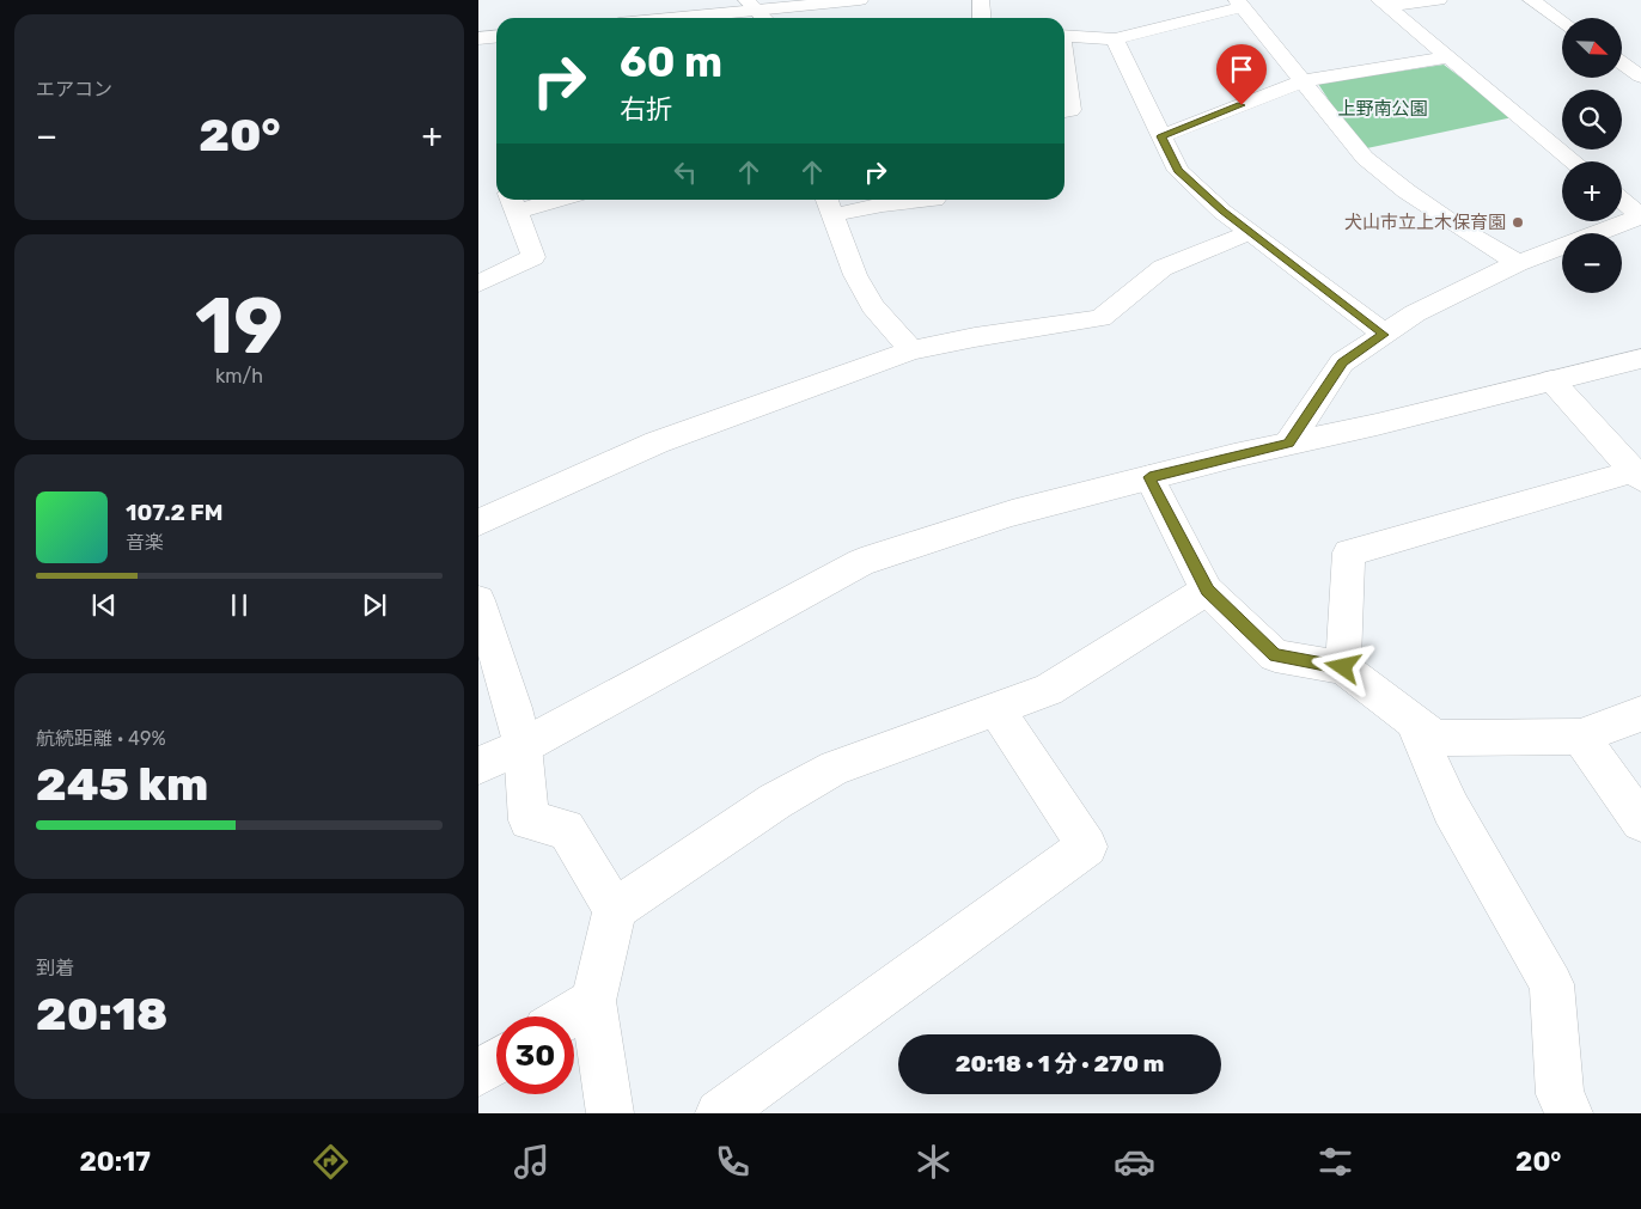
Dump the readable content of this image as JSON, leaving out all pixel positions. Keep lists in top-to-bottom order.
{
  "parks": ["上野南公園"],
  "places": ["犬山市立上木保育園"],
  "north": "bottom right",
  "page": {
    "tile": [
      "エアコン",
      ["19", "km/h"],
      ["航続距離 · 49%", "245 km"],
      ["到着", "20:18"]
    ],
    "map_buttons": ["+", "−"],
    "turn": ["60 m", "右折"],
    "heat": ["−", "20°", "+"],
    "song": ["107.2 FM", "音楽"],
    "limit": "30",
    "trip": "20:18 · 1 分 · 270 m",
    "tabs": ["20:17", "20°"]
  }
}
